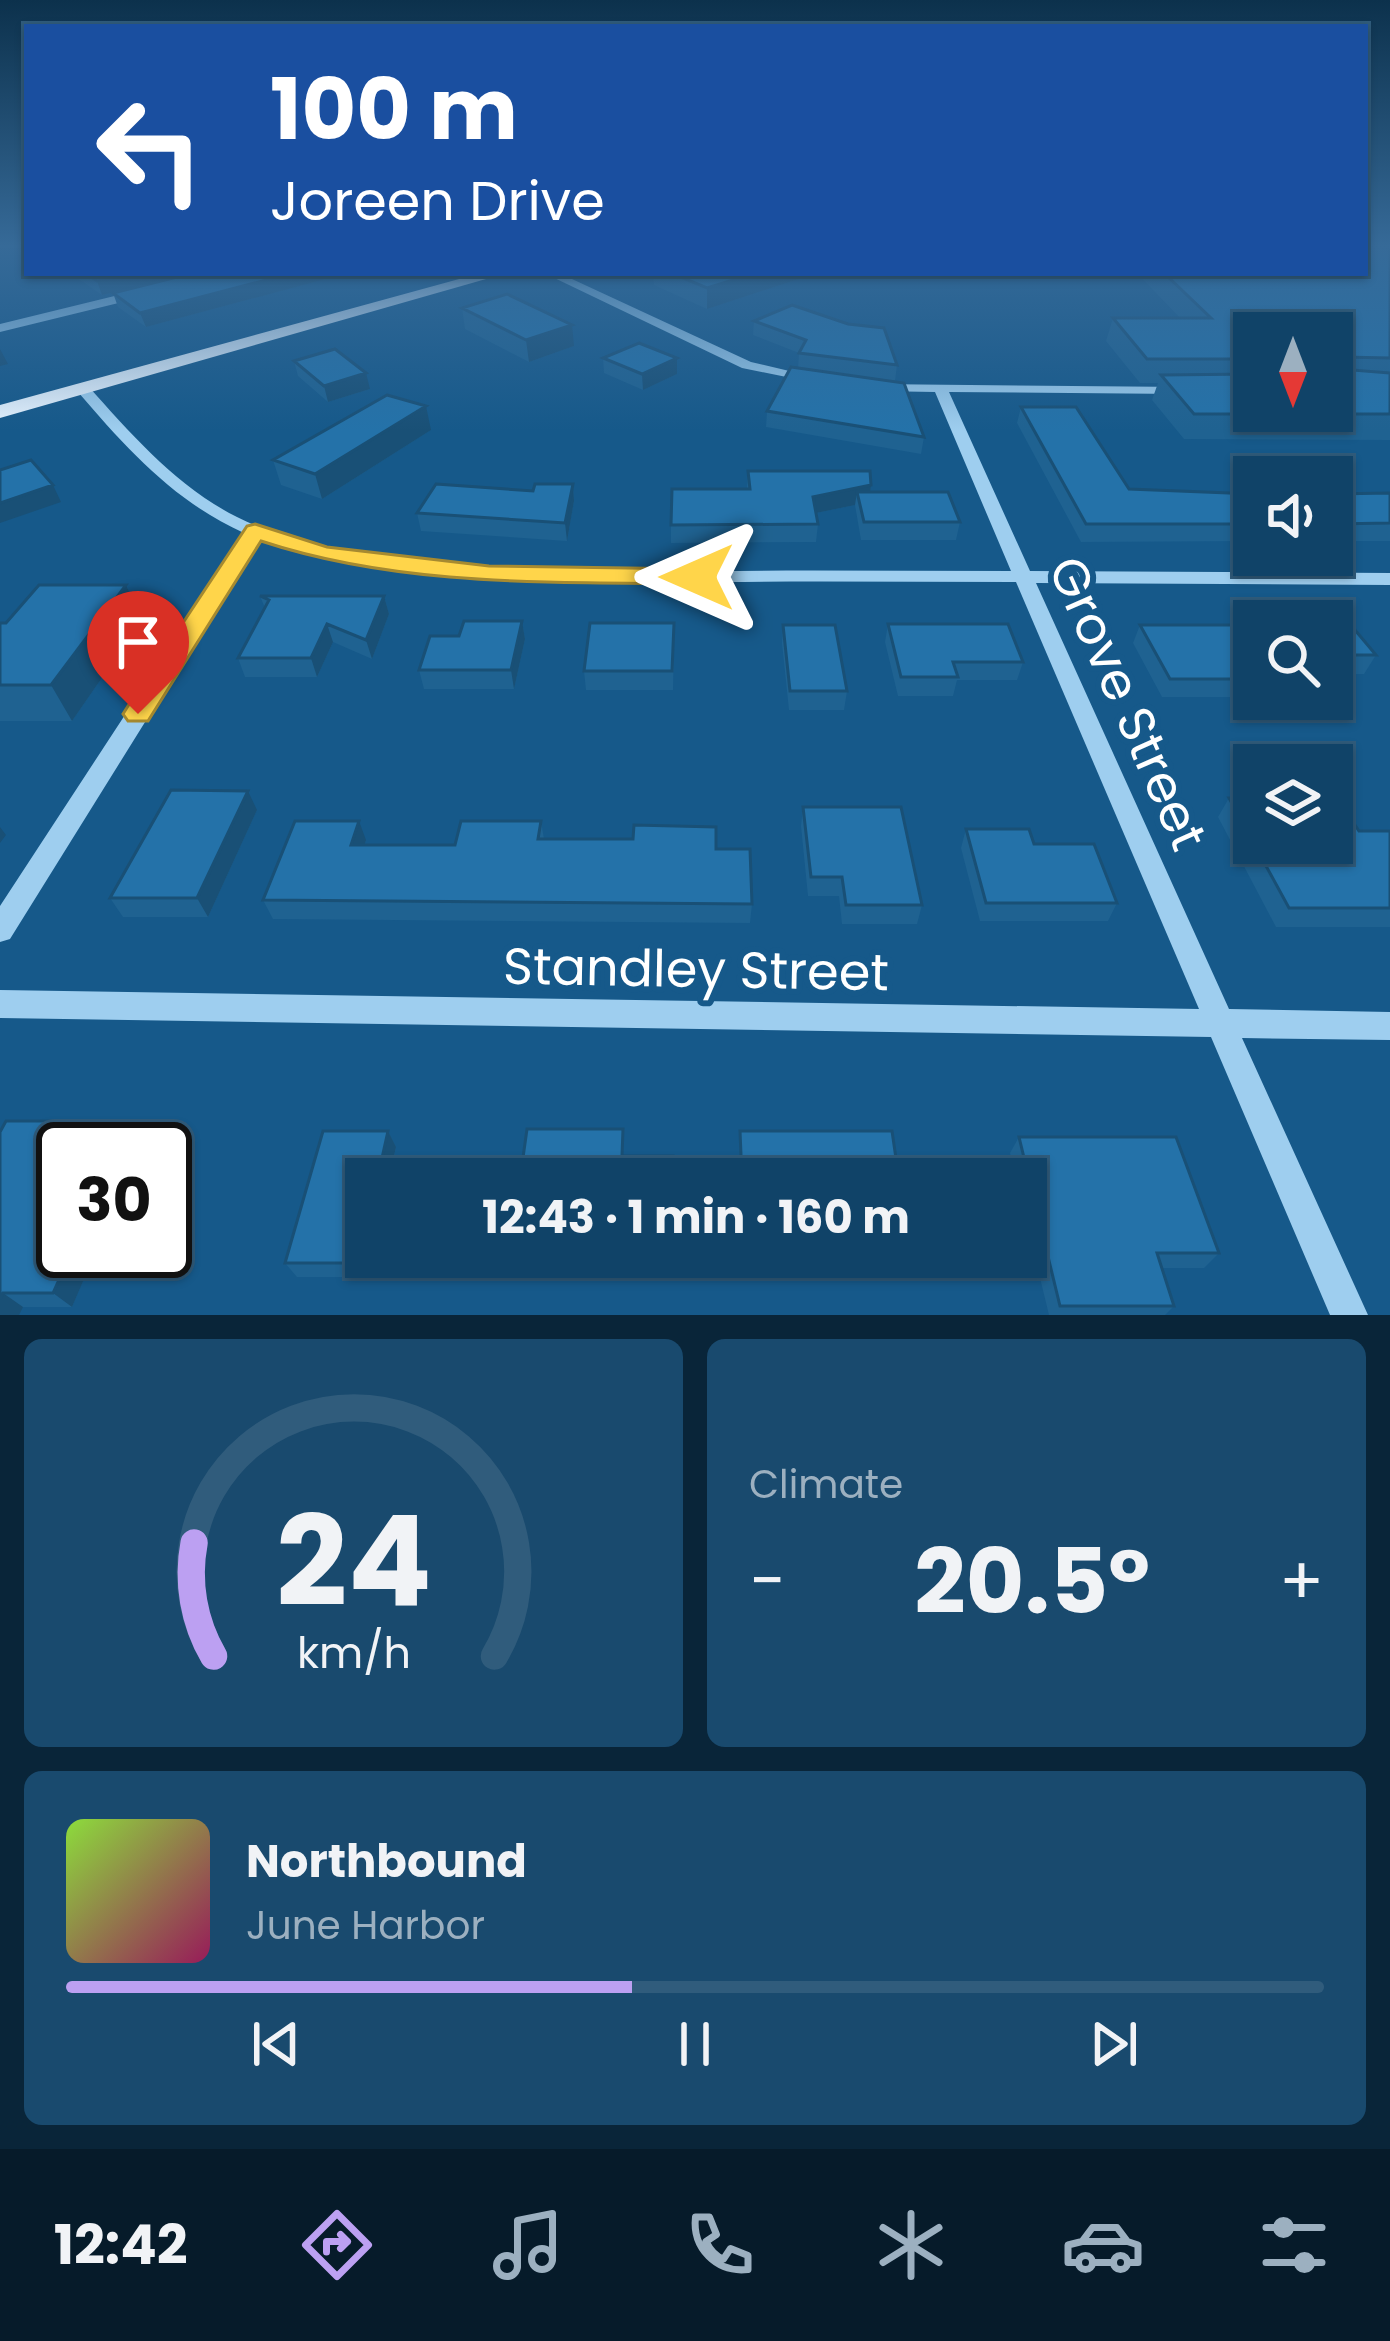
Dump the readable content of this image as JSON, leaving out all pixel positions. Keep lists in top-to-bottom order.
{
  "streets": {
    "street": ["Grove Street", "Standley Street"]
  },
  "crossings": [
    ["Grove Street", "Standley Street"]
  ],
  "north": "bottom",
  "page": {
    "turn": ["100 m", "Joreen Drive"],
    "limit": "30",
    "trip": "12:43 · 1 min · 160 m",
    "tile": "Climate",
    "heat": ["−", "20.5°", "+"],
    "song": ["Northbound", "June Harbor"],
    "tabs": "12:42",
    "gauge": ["24", "km/h"]
  }
}
